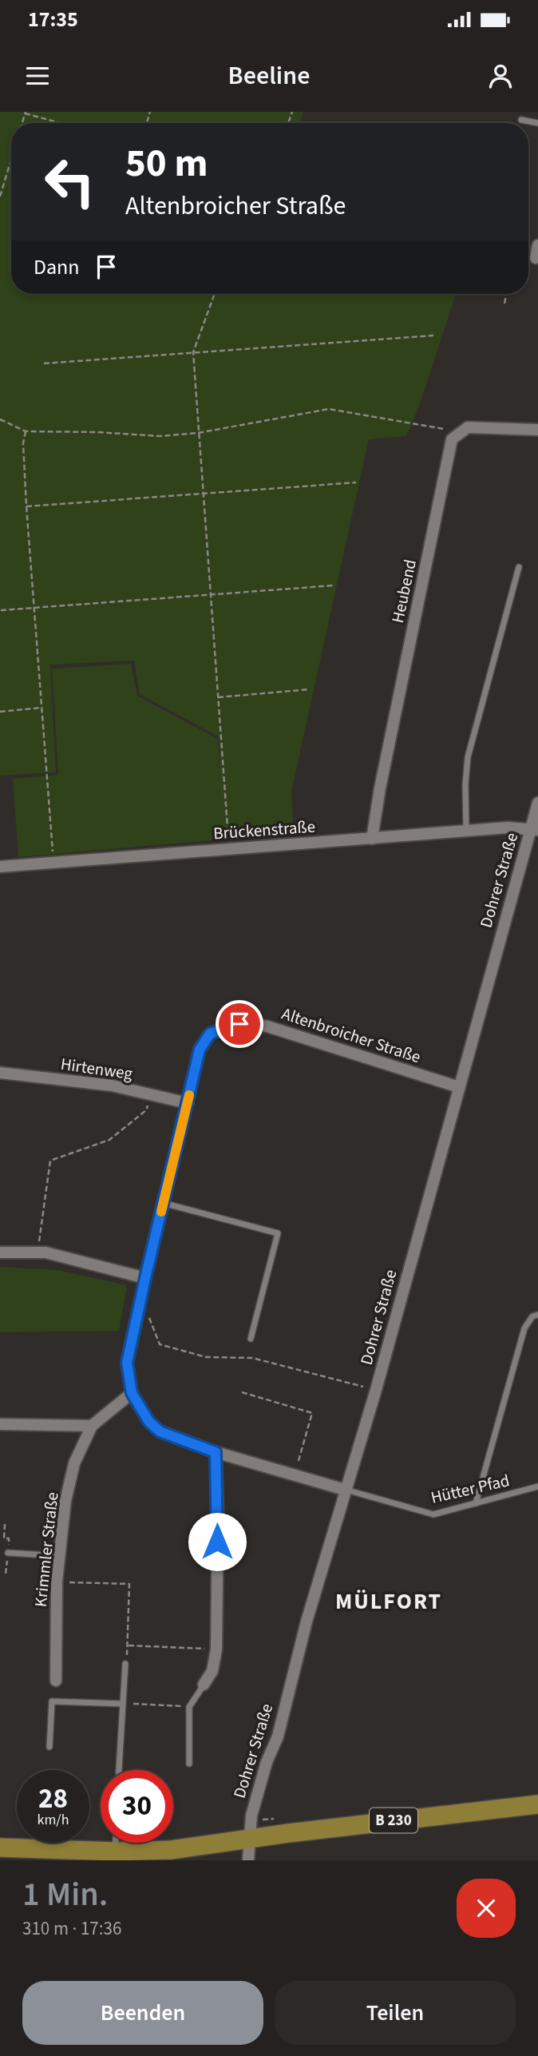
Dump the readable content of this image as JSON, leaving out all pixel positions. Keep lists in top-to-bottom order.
{
  "streets": {
    "main road": ["B 230"],
    "street": [
      "Heubend",
      "Brückenstraße",
      "Dohrer Straße",
      "Altenbroicher Straße",
      "Hirtenweg",
      "Krimmler Straße"
    ],
    "lane": ["Hütter Pfad"]
  },
  "crossings": [
    ["Heubend", "Brückenstraße"],
    ["Brückenstraße", "Dohrer Straße"],
    ["Dohrer Straße", "Altenbroicher Straße"],
    ["Dohrer Straße", "Hütter Pfad"],
    ["Dohrer Straße", "B 230"],
    ["Altenbroicher Straße", "Hirtenweg"],
    ["Altenbroicher Straße", "Hütter Pfad"],
    ["Altenbroicher Straße", "Krimmler Straße"]
  ],
  "districts": ["MÜLFORT"],
  "page": {
    "status": "17:35",
    "header": "Beeline",
    "turn": ["50 m", "Altenbroicher Straße"],
    "then": "Dann",
    "speed": "28 km/h",
    "limit": "30",
    "heading": ["1 Min.", "310 m · 17:36"],
    "buttons": ["Beenden", "Teilen"]
  }
}
